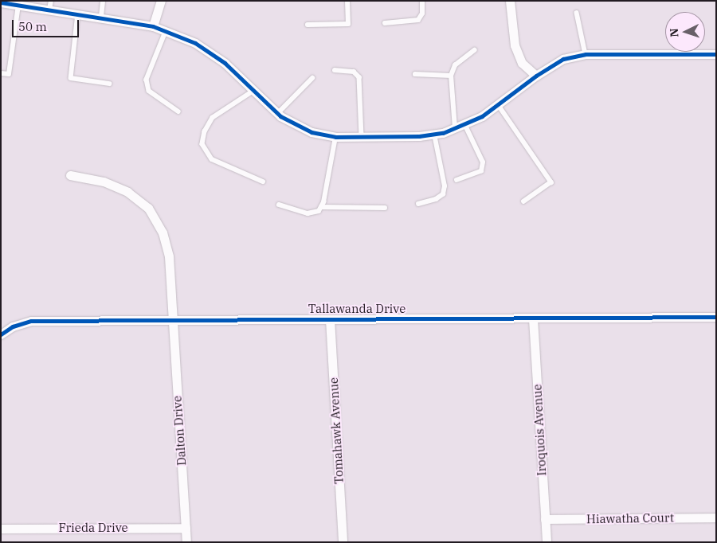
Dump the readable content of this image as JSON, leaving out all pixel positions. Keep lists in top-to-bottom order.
{
  "streets": {
    "street": [
      "Tallawanda Drive",
      "Iroquois Avenue",
      "Dalton Drive",
      "Tomahawk Avenue",
      "Hiawatha Court",
      "Frieda Drive"
    ]
  },
  "crossings": [
    ["Tallawanda Drive", "Iroquois Avenue"],
    ["Tallawanda Drive", "Dalton Drive"],
    ["Tallawanda Drive", "Tomahawk Avenue"],
    ["Iroquois Avenue", "Hiawatha Court"],
    ["Dalton Drive", "Frieda Drive"]
  ],
  "scale_bar": "50 m",
  "north": "left"
}
